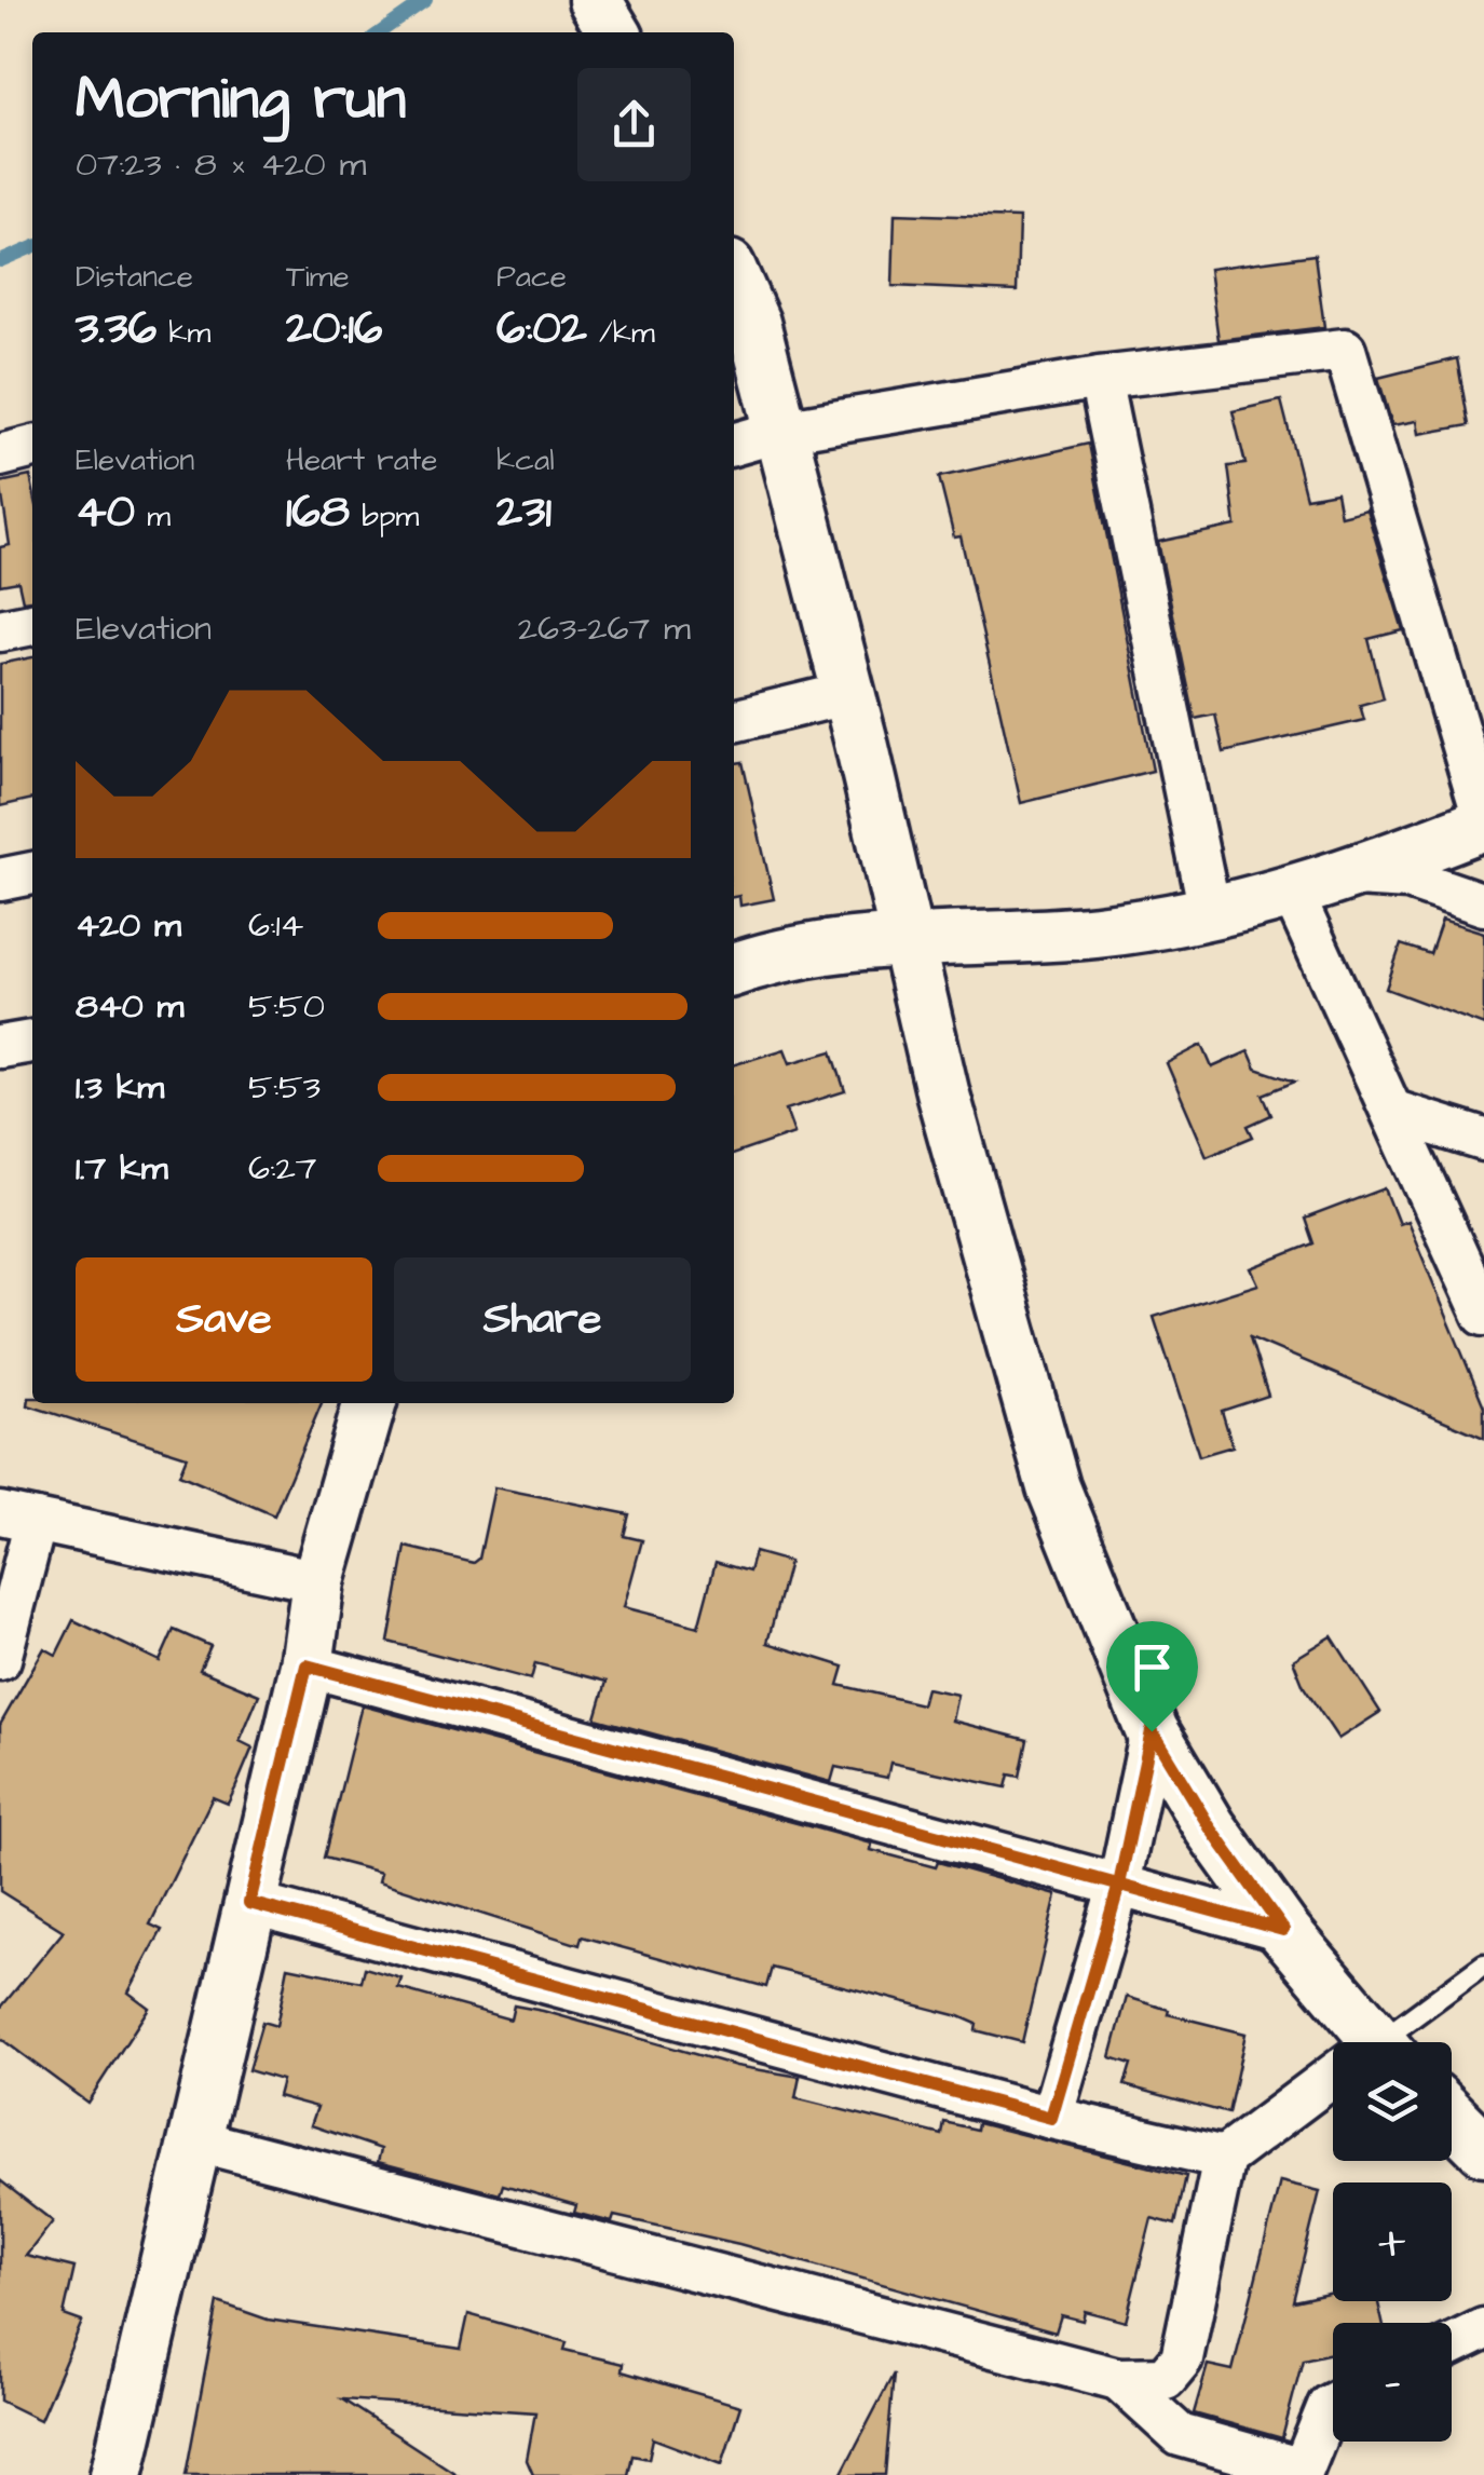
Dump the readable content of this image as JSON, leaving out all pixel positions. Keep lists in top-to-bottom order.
{
  "page": {
    "heading": ["Morning run", "07:23 · 8 × 420 m"],
    "stats": [
      ["Distance", "3.36 km"],
      ["Time", "20:16"],
      ["Pace", "6:02 /km"],
      ["Elevation", "40 m"],
      ["Heart rate", "168 bpm"],
      ["kcal", "231"]
    ],
    "chart": ["Elevation", "263–267 m"],
    "list": [
      {
        "name": "420 m",
        "note": "6:14"
      },
      {
        "name": "840 m",
        "note": "5:50"
      },
      {
        "name": "1.3 km",
        "note": "5:53"
      },
      {
        "name": "1.7 km",
        "note": "6:27"
      }
    ],
    "buttons": ["Save", "Share"],
    "map_buttons": ["+", "−"]
  }
}
